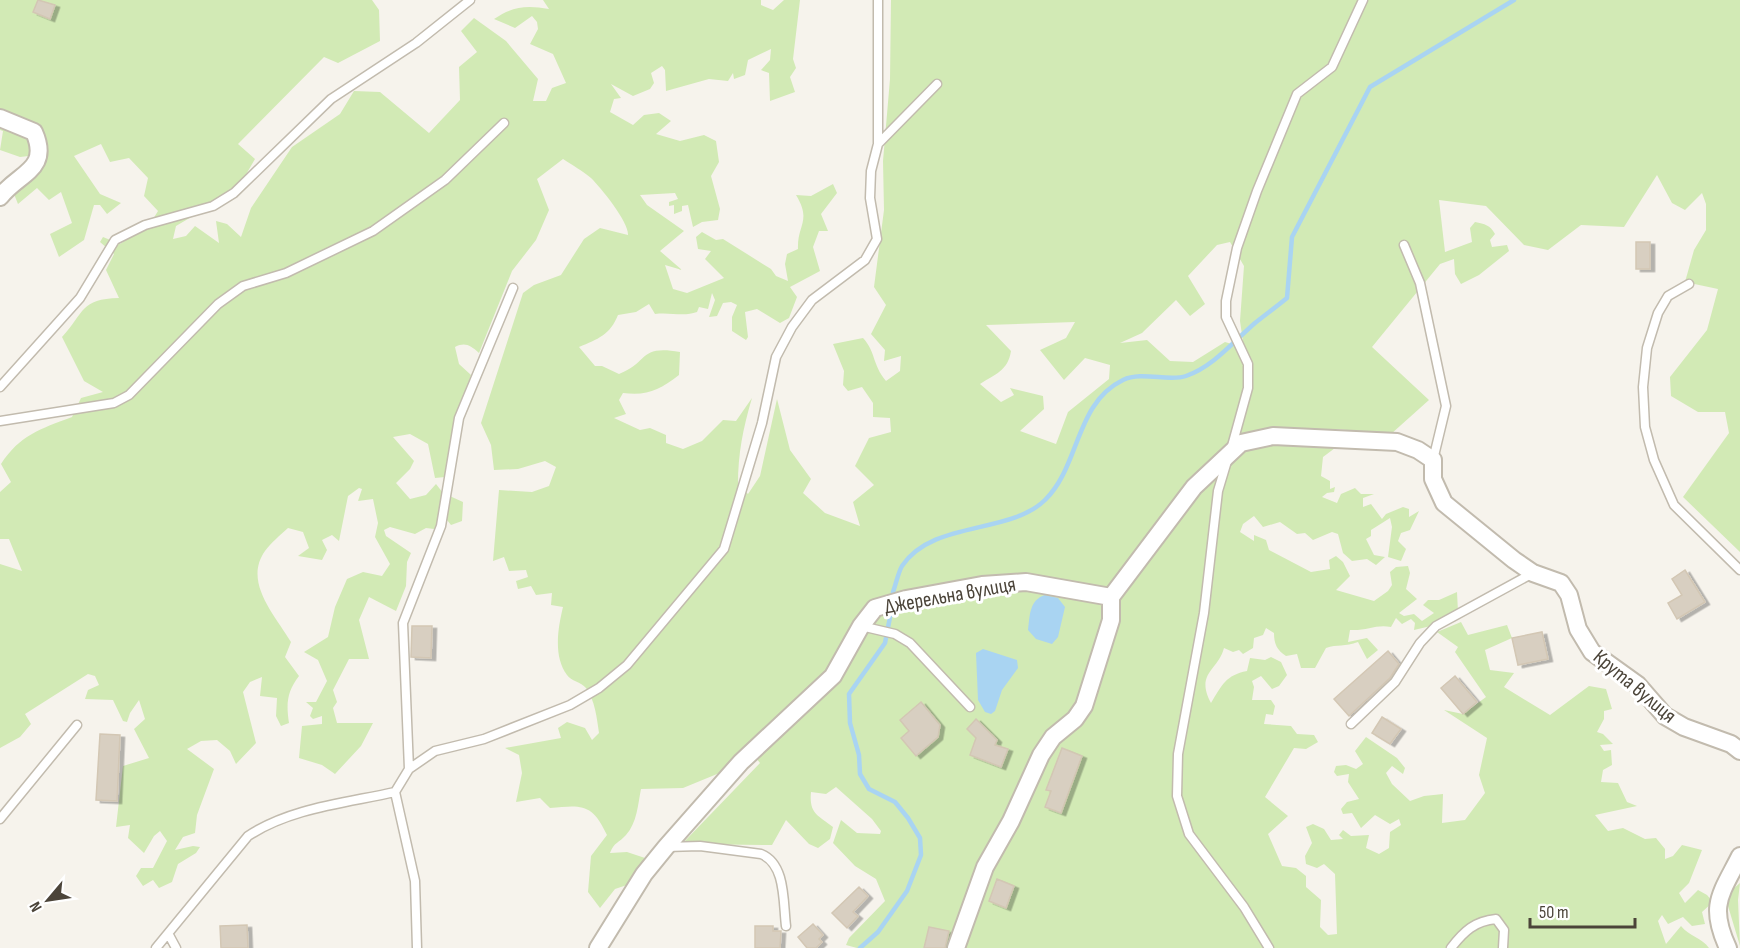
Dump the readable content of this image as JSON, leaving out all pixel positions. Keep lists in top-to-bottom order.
{
  "streets": {
    "street": ["Джерельна вулиця", "Крута вулиця"]
  },
  "scale_bar": "50 m",
  "north": "bottom left"
}
